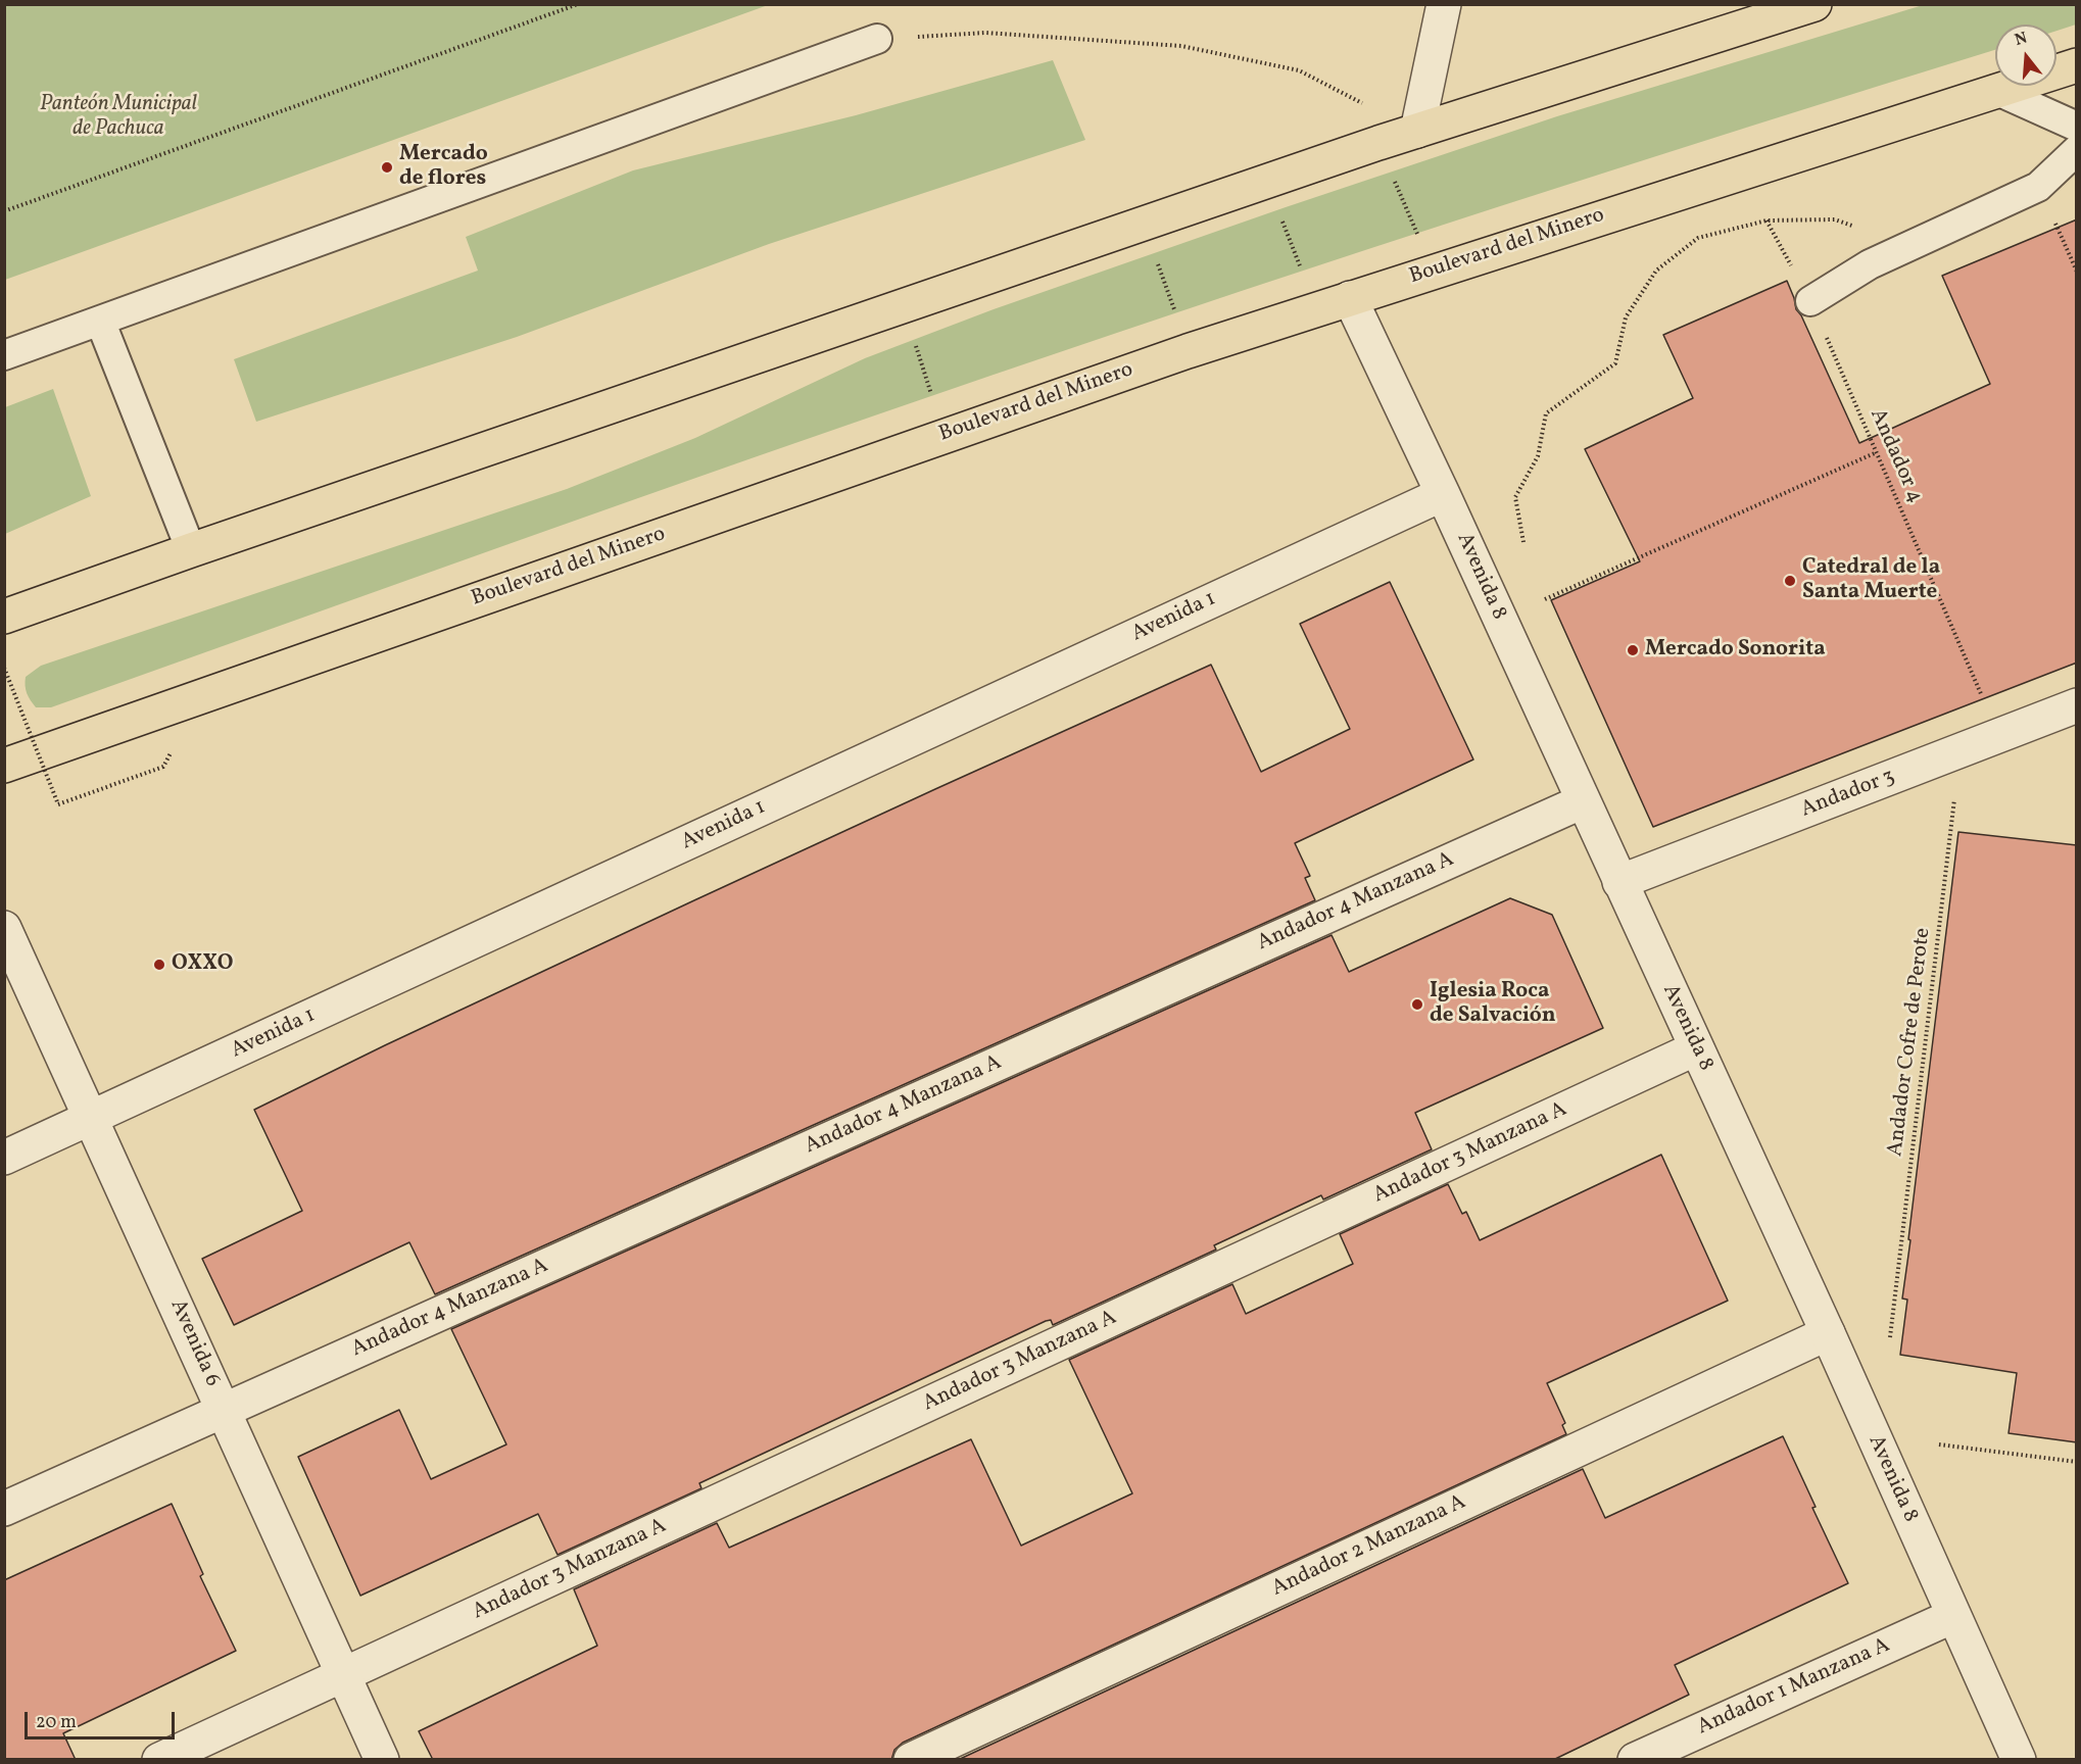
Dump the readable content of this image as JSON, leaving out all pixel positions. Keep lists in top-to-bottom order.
{
  "streets": {
    "main road": ["Boulevard del Minero"],
    "street": [
      "Avenida 8",
      "Avenida 1",
      "Andador 3",
      "Andador 4 Manzana A",
      "Andador 3 Manzana A",
      "Avenida 6",
      "Andador 2 Manzana A",
      "Andador 1 Manzana A"
    ],
    "path": ["Andador 4", "Andador Cofre de Perote"]
  },
  "crossings": [
    ["Boulevard del Minero", "Avenida 8"],
    ["Avenida 8", "Avenida 1"],
    ["Avenida 8", "Andador 3"],
    ["Avenida 8", "Andador 4 Manzana A"],
    ["Avenida 8", "Andador 3 Manzana A"],
    ["Avenida 8", "Andador 2 Manzana A"],
    ["Avenida 8", "Andador 1 Manzana A"],
    ["Avenida 1", "Avenida 6"],
    ["Andador 3", "Andador Cofre de Perote"],
    ["Andador 4 Manzana A", "Avenida 6"],
    ["Andador 3 Manzana A", "Avenida 6"]
  ],
  "parks": ["Panteón Municipal de Pachuca"],
  "places": [
    "Mercado de flores",
    "Catedral de la Santa Muerte",
    "Mercado Sonorita",
    "OXXO",
    "Iglesia Roca de Salvación"
  ],
  "scale_bar": "20 m",
  "north": "top"
}
